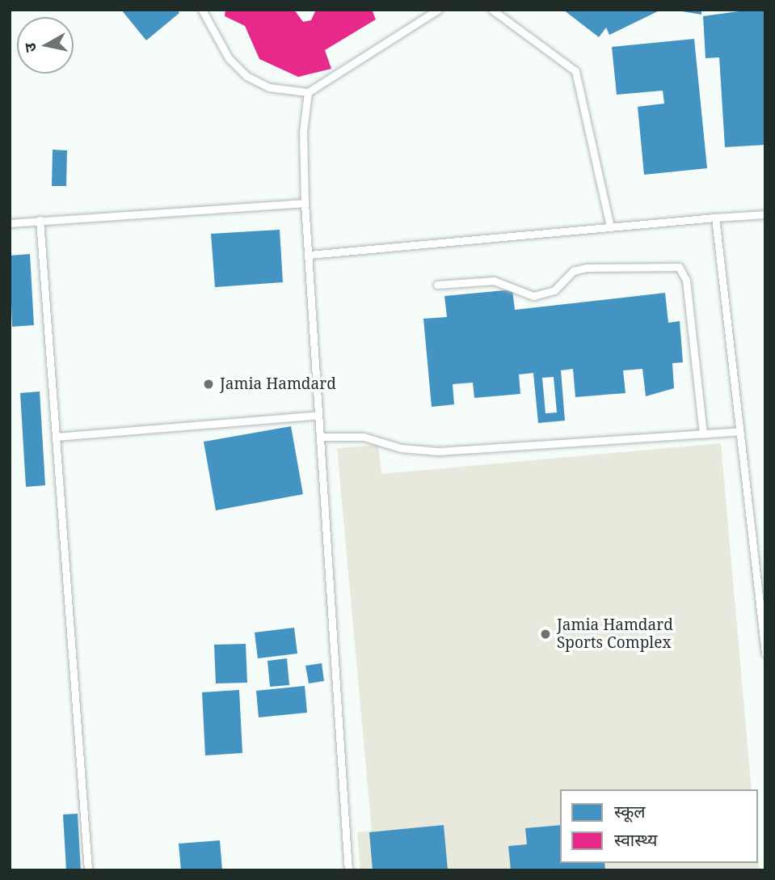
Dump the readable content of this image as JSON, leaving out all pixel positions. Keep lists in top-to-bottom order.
{
  "places": ["Jamia Hamdard", "Jamia Hamdard Sports Complex"],
  "legend": ["स्कूल", "स्वास्थ्य"],
  "north": "left"
}
